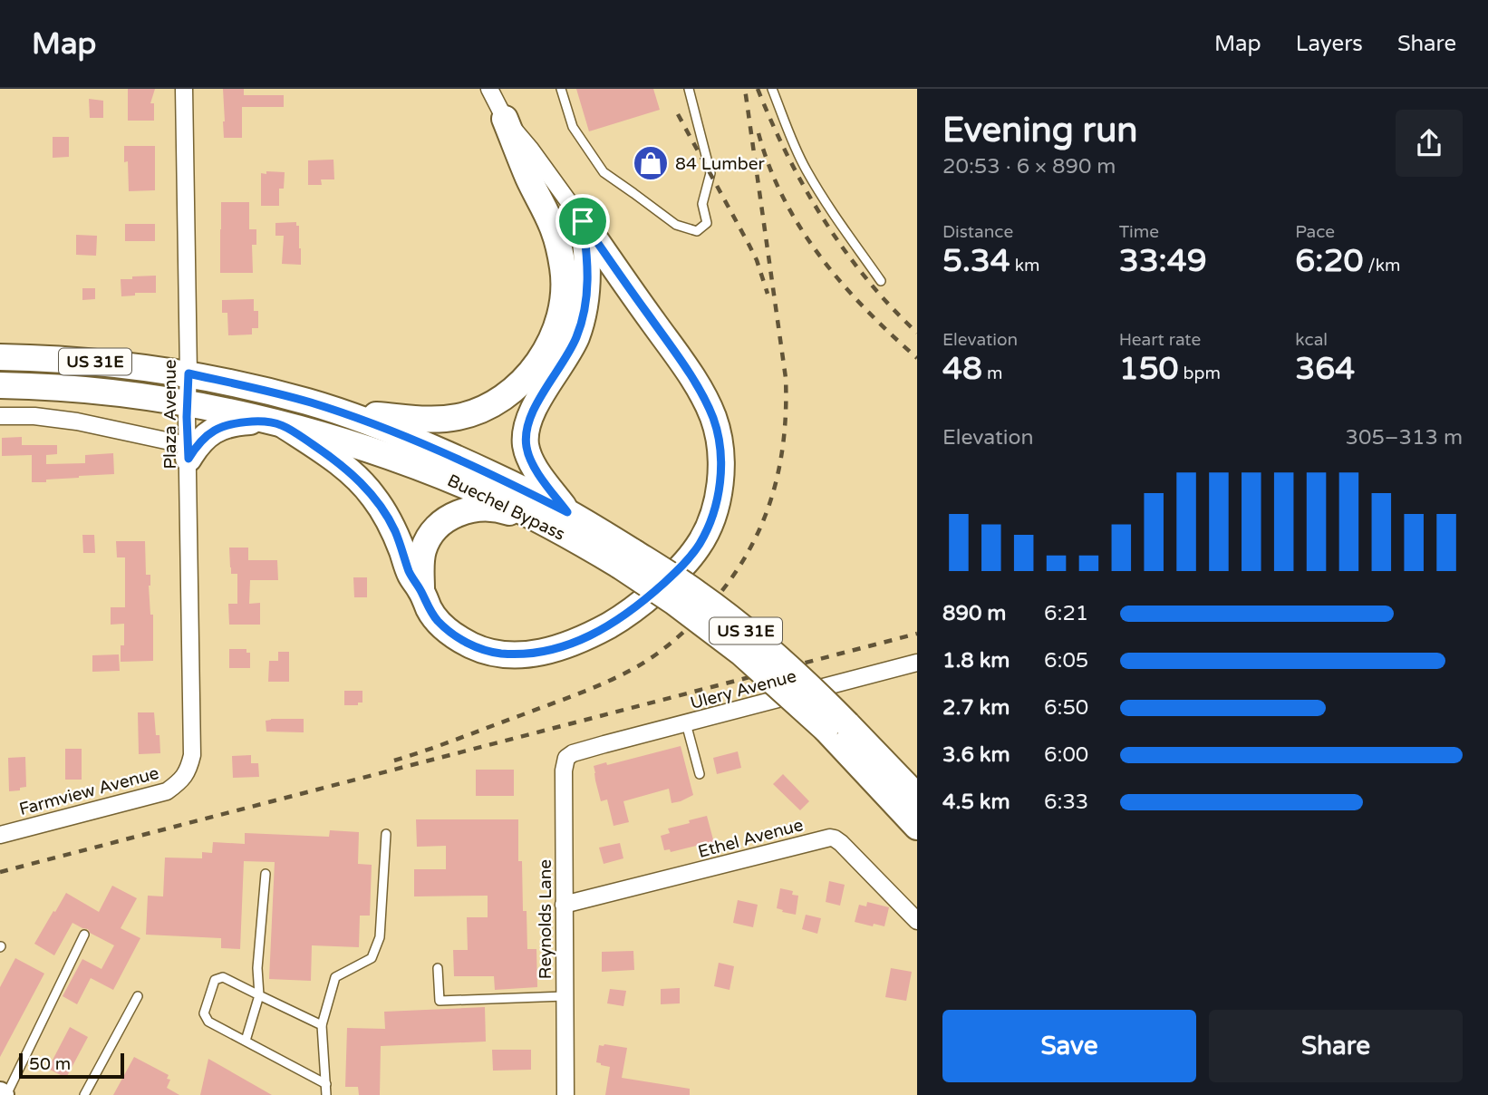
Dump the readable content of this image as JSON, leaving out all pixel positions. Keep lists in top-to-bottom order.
{
  "streets": {
    "main road": ["US 31E", "Buechel Bypass"],
    "street": [
      "Plaza Avenue",
      "Ulery Avenue",
      "Farmview Avenue",
      "Ethel Avenue",
      "Reynolds Lane"
    ]
  },
  "crossings": [
    ["Plaza Avenue", "Buechel Bypass"],
    ["Plaza Avenue", "Farmview Avenue"],
    ["Ulery Avenue", "Reynolds Lane"],
    ["Ethel Avenue", "Reynolds Lane"]
  ],
  "places": {
    "shop": ["84 Lumber"]
  },
  "scale_bar": "50 m",
  "page": {
    "header": "Map",
    "nav": ["Map", "Layers", "Share"],
    "heading": ["Evening run", "20:53 · 6 × 890 m"],
    "stats": [
      ["Distance", "5.34 km"],
      ["Time", "33:49"],
      ["Pace", "6:20 /km"],
      ["Elevation", "48 m"],
      ["Heart rate", "150 bpm"],
      ["kcal", "364"]
    ],
    "chart": ["Elevation", "305–313 m"],
    "list": [
      {
        "name": "890 m",
        "note": "6:21"
      },
      {
        "name": "1.8 km",
        "note": "6:05"
      },
      {
        "name": "2.7 km",
        "note": "6:50"
      },
      {
        "name": "3.6 km",
        "note": "6:00"
      },
      {
        "name": "4.5 km",
        "note": "6:33"
      }
    ],
    "buttons": ["Save", "Share"],
    "scale": "50 m"
  }
}
